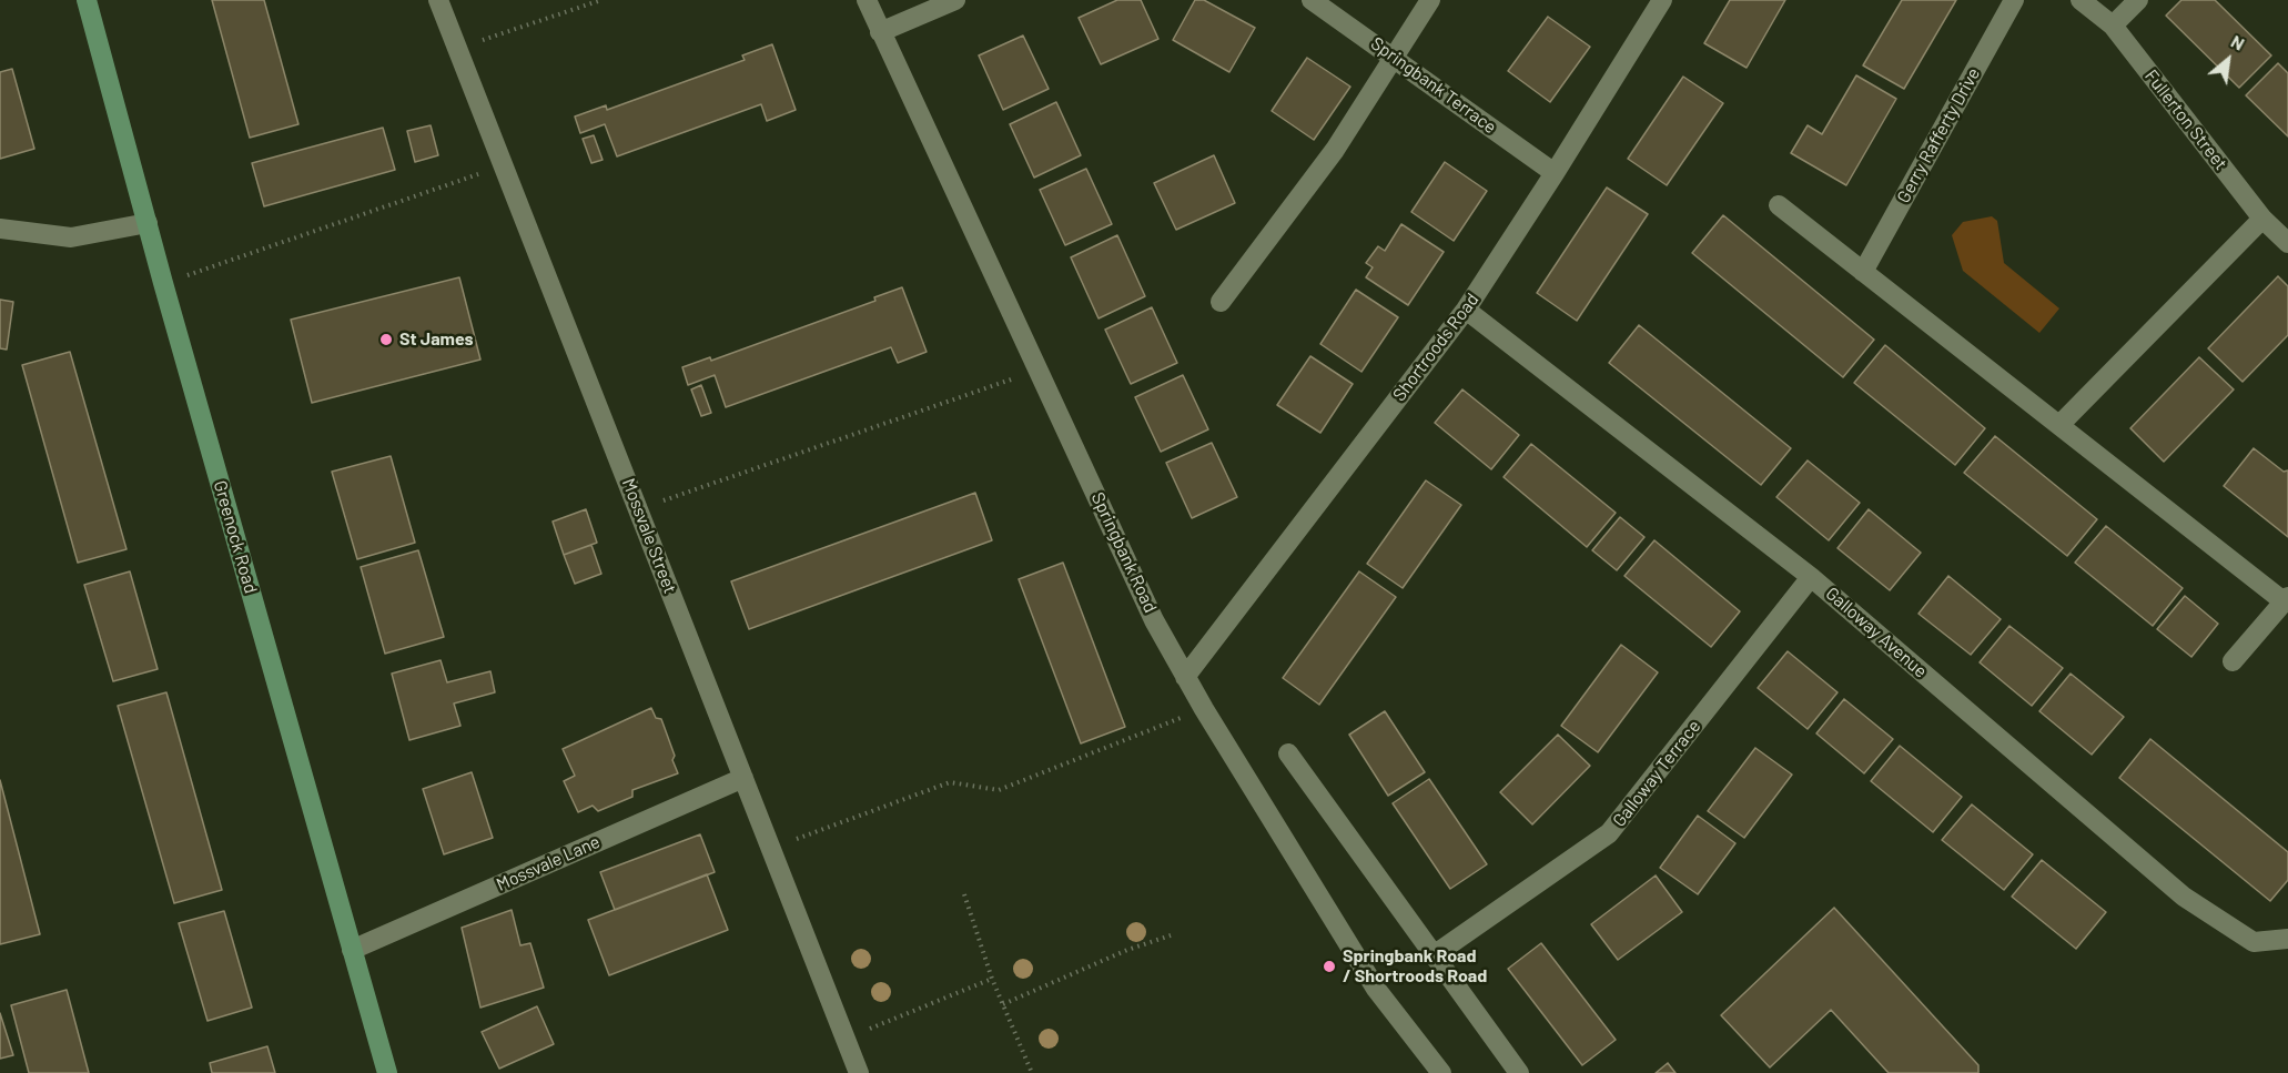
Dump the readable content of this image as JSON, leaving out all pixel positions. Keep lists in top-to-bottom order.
{
  "streets": {
    "main road": ["Greenock Road"],
    "street": [
      "Springbank Terrace",
      "Fullerton Street",
      "Gerry Rafferty Drive",
      "Shortroods Road",
      "Mossvale Street",
      "Springbank Road",
      "Galloway Avenue",
      "Galloway Terrace",
      "Mossvale Lane"
    ]
  },
  "crossings": [
    ["Springbank Terrace", "Shortroods Road"],
    ["Shortroods Road", "Springbank Road"],
    ["Shortroods Road", "Galloway Avenue"],
    ["Mossvale Street", "Mossvale Lane"],
    ["Greenock Road", "Mossvale Lane"],
    ["Galloway Avenue", "Galloway Terrace"]
  ],
  "places": ["St James", "Springbank Road / Shortroods Road"],
  "north": "top right"
}
